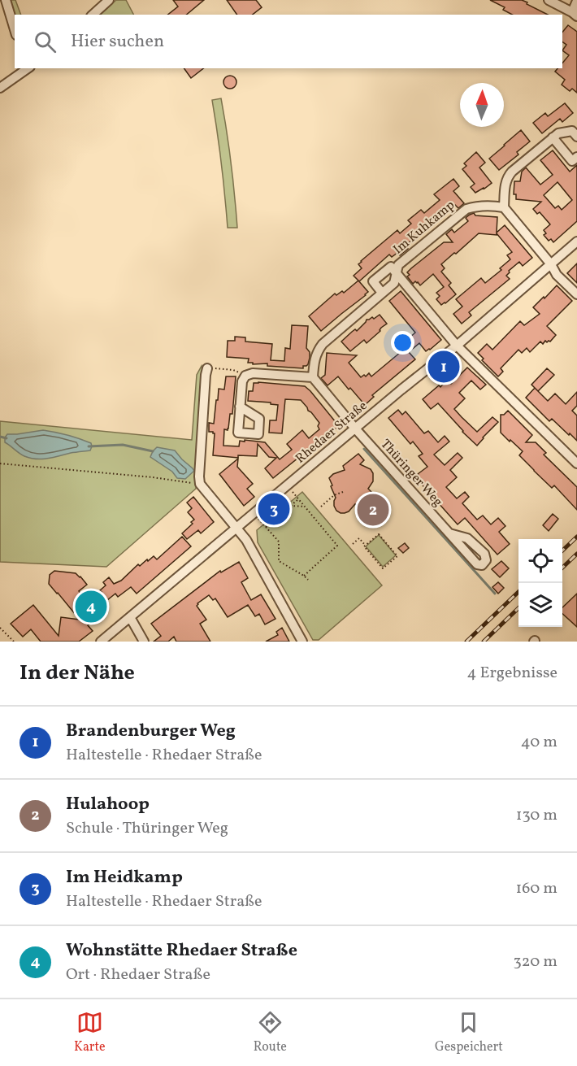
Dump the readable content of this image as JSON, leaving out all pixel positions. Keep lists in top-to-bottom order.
{
  "streets": {
    "street": ["Im Kuhkamp", "Rhedaer Straße", "Thüringer Weg"]
  },
  "crossings": [
    ["Im Kuhkamp", "Rhedaer Straße"],
    ["Rhedaer Straße", "Thüringer Weg"]
  ],
  "north": "top",
  "page": {
    "search": "Hier suchen",
    "pins": [
      "1",
      "3",
      "2",
      "4"
    ],
    "heading": ["In der Nähe", "4 Ergebnisse"],
    "list": [
      {
        "mark": "1",
        "name": "Brandenburger Weg",
        "note": "Haltestelle · Rhedaer Straße",
        "value": "40 m"
      },
      {
        "mark": "2",
        "name": "Hulahoop",
        "note": "Schule · Thüringer Weg",
        "value": "130 m"
      },
      {
        "mark": "3",
        "name": "Im Heidkamp",
        "note": "Haltestelle · Rhedaer Straße",
        "value": "160 m"
      },
      {
        "mark": "4",
        "name": "Wohnstätte Rhedaer Straße",
        "note": "Ort · Rhedaer Straße",
        "value": "320 m"
      }
    ],
    "nav": ["Karte", "Route", "Gespeichert"]
  }
}
